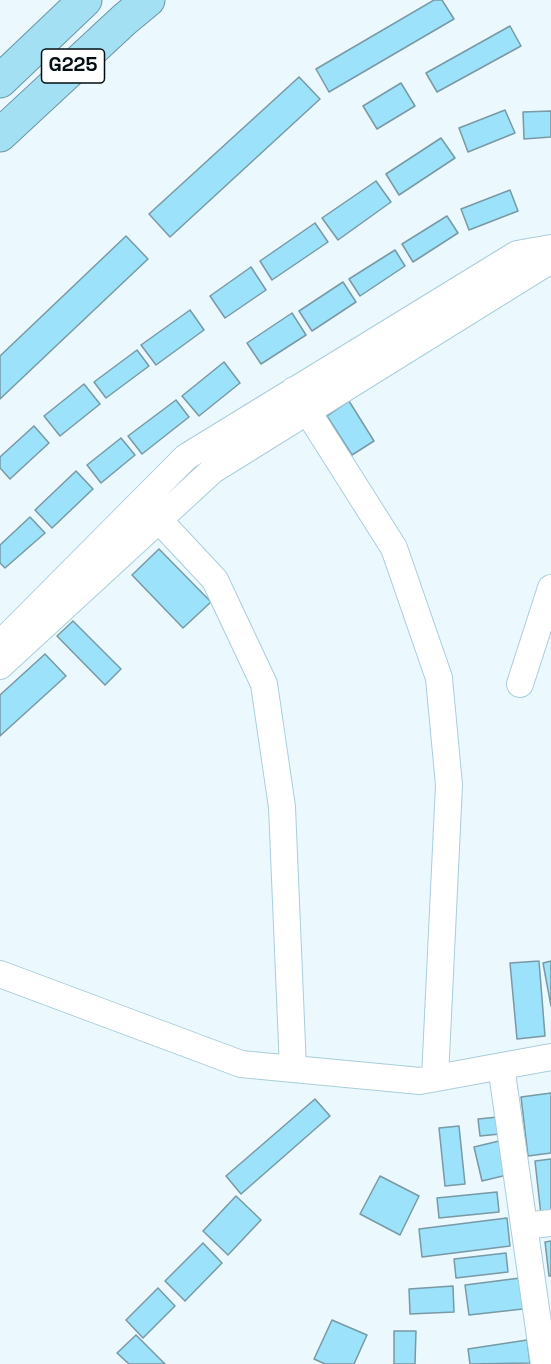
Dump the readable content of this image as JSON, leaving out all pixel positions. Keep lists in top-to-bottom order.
{
  "streets": {
    "highway": ["G225"]
  }
}
